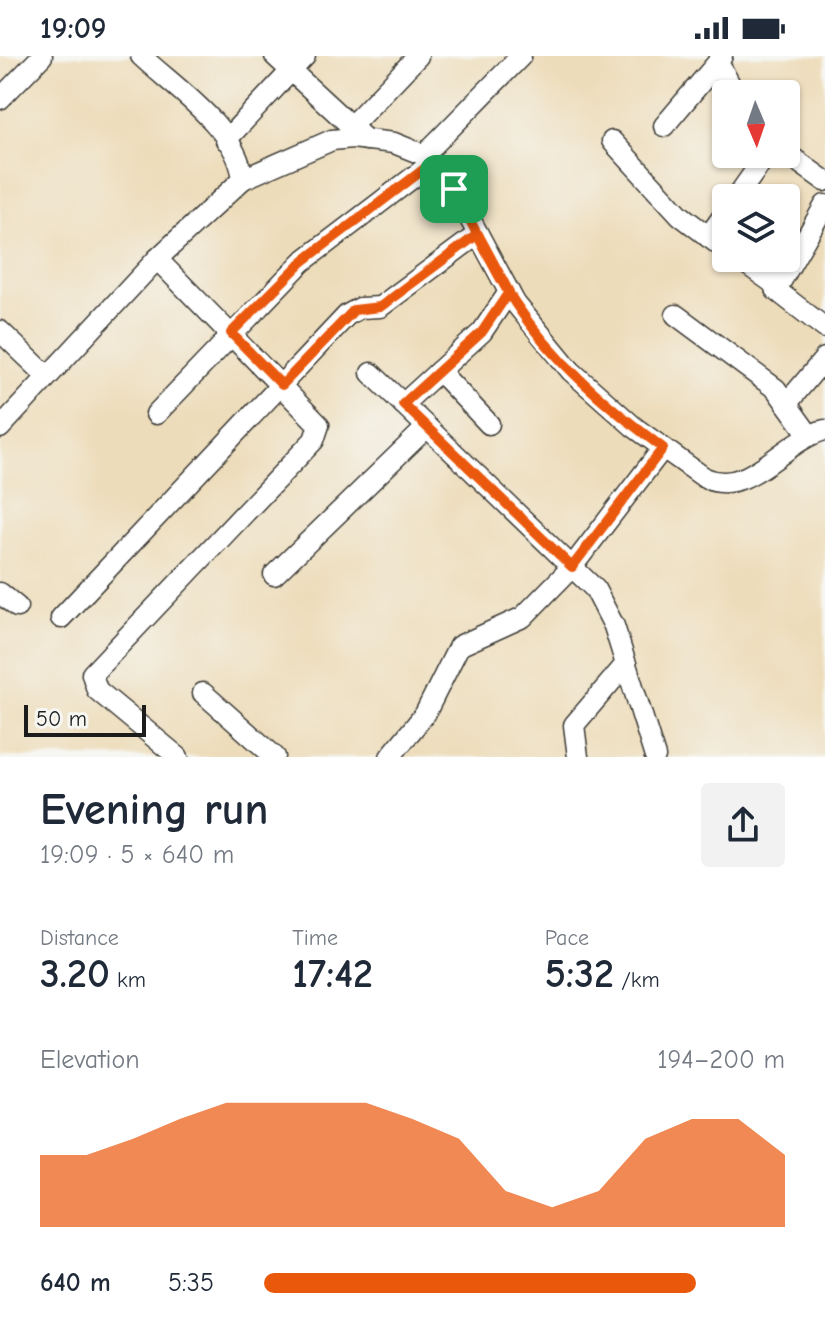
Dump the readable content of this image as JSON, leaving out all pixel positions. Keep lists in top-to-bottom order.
{
  "scale_bar": "50 m",
  "north": "bottom",
  "page": {
    "status": "19:09",
    "scale": "50 m",
    "heading": ["Evening run", "19:09 · 5 × 640 m"],
    "stats": [
      ["Distance", "3.20 km"],
      ["Time", "17:42"],
      ["Pace", "5:32 /km"]
    ],
    "chart": ["Elevation", "194–200 m"],
    "list": [
      {
        "name": "640 m",
        "note": "5:35"
      }
    ]
  }
}
